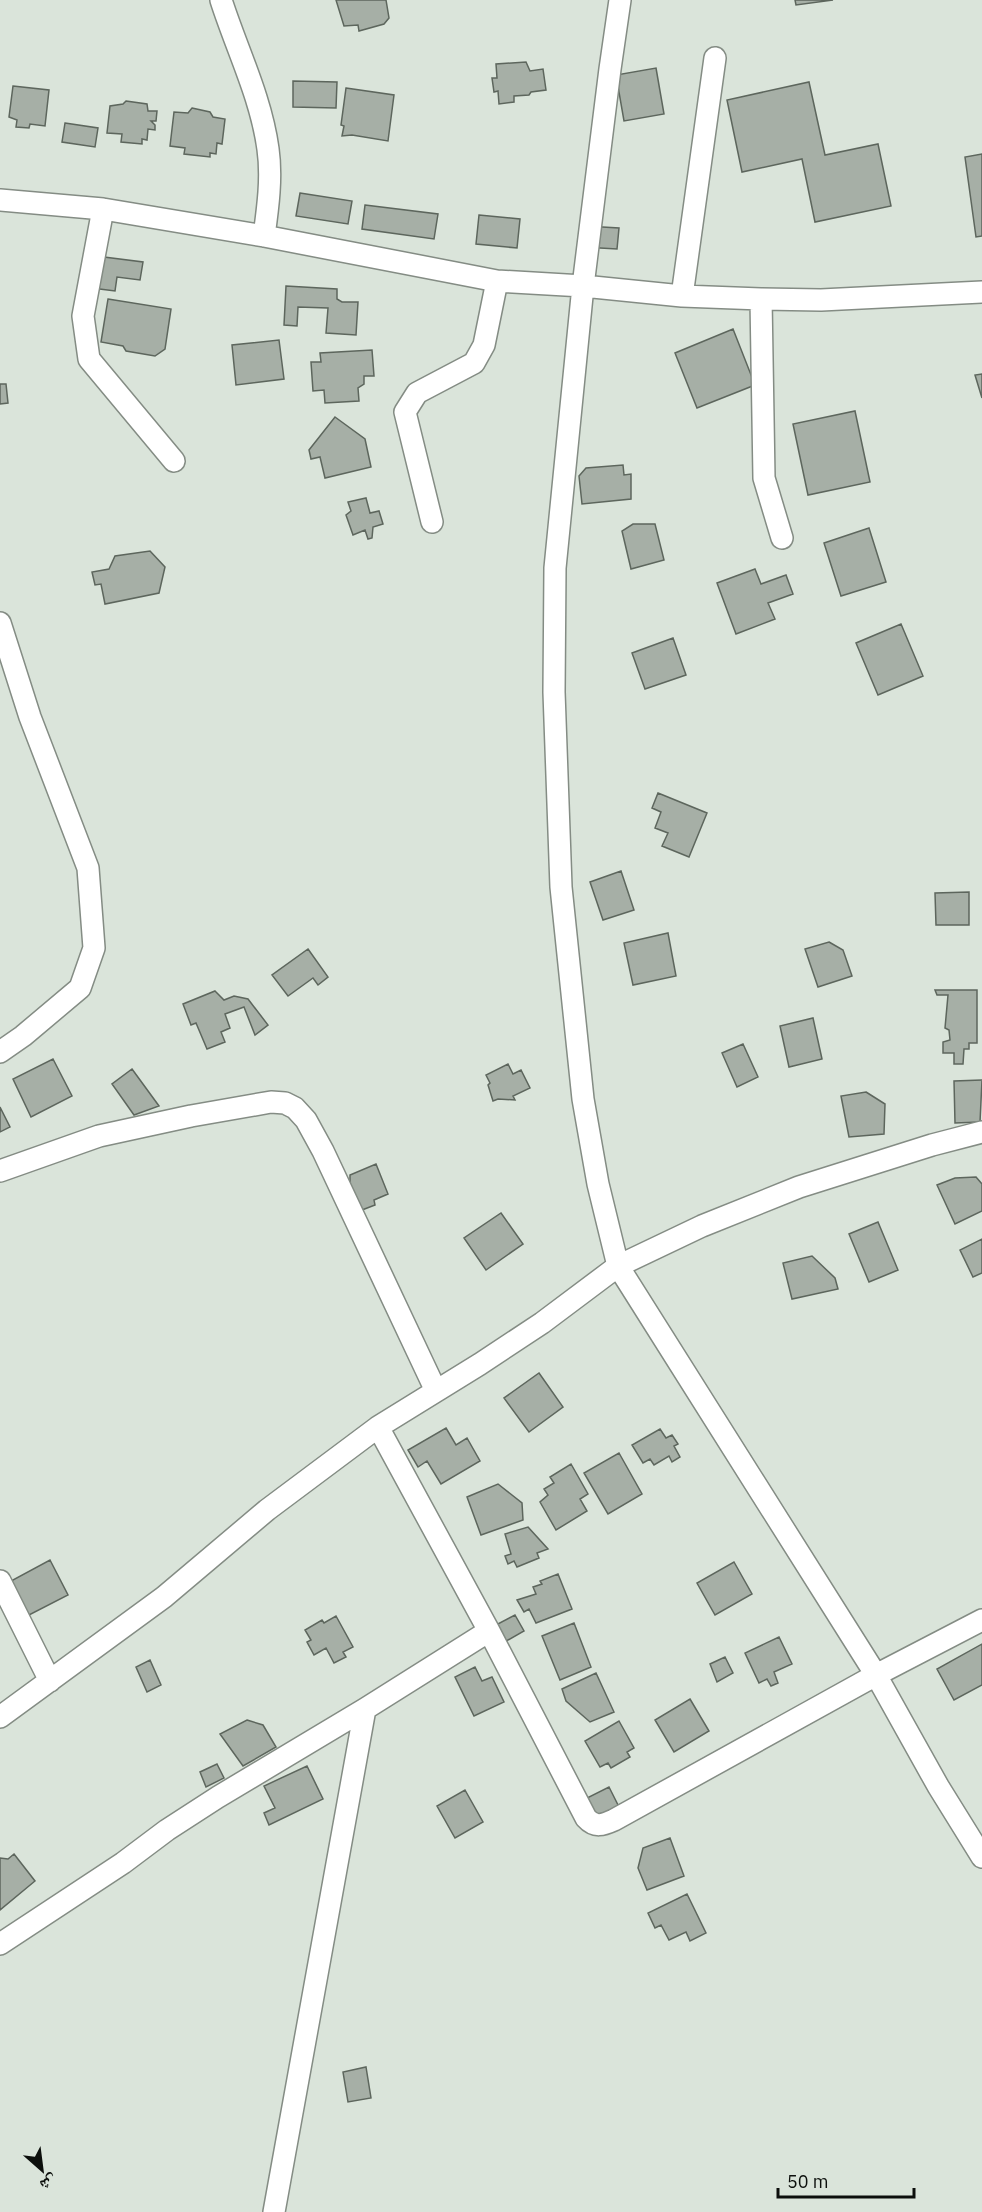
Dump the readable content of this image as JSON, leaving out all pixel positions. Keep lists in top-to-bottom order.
{
  "scale_bar": "50 m",
  "north": "bottom right"
}
